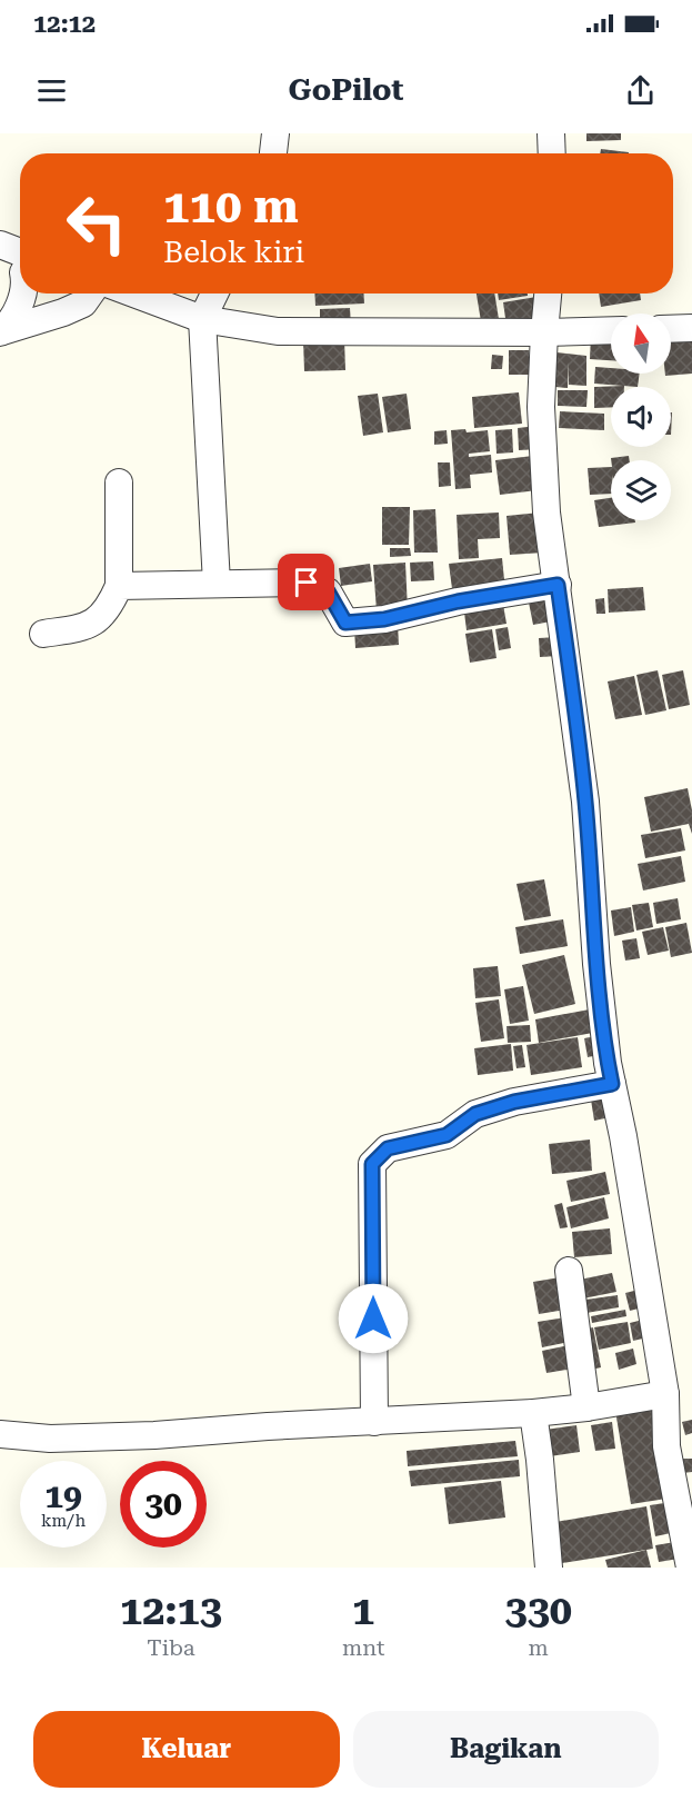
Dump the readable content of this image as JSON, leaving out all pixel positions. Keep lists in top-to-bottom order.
{
  "north": "top",
  "page": {
    "status": "12:12",
    "header": "GoPilot",
    "turn": ["110 m", "Belok kiri"],
    "speed": "19 km/h",
    "limit": "30",
    "eta": [
      "12:13",
      "Tiba",
      "1",
      "mnt",
      "330",
      "m"
    ],
    "buttons": ["Keluar", "Bagikan"]
  }
}
